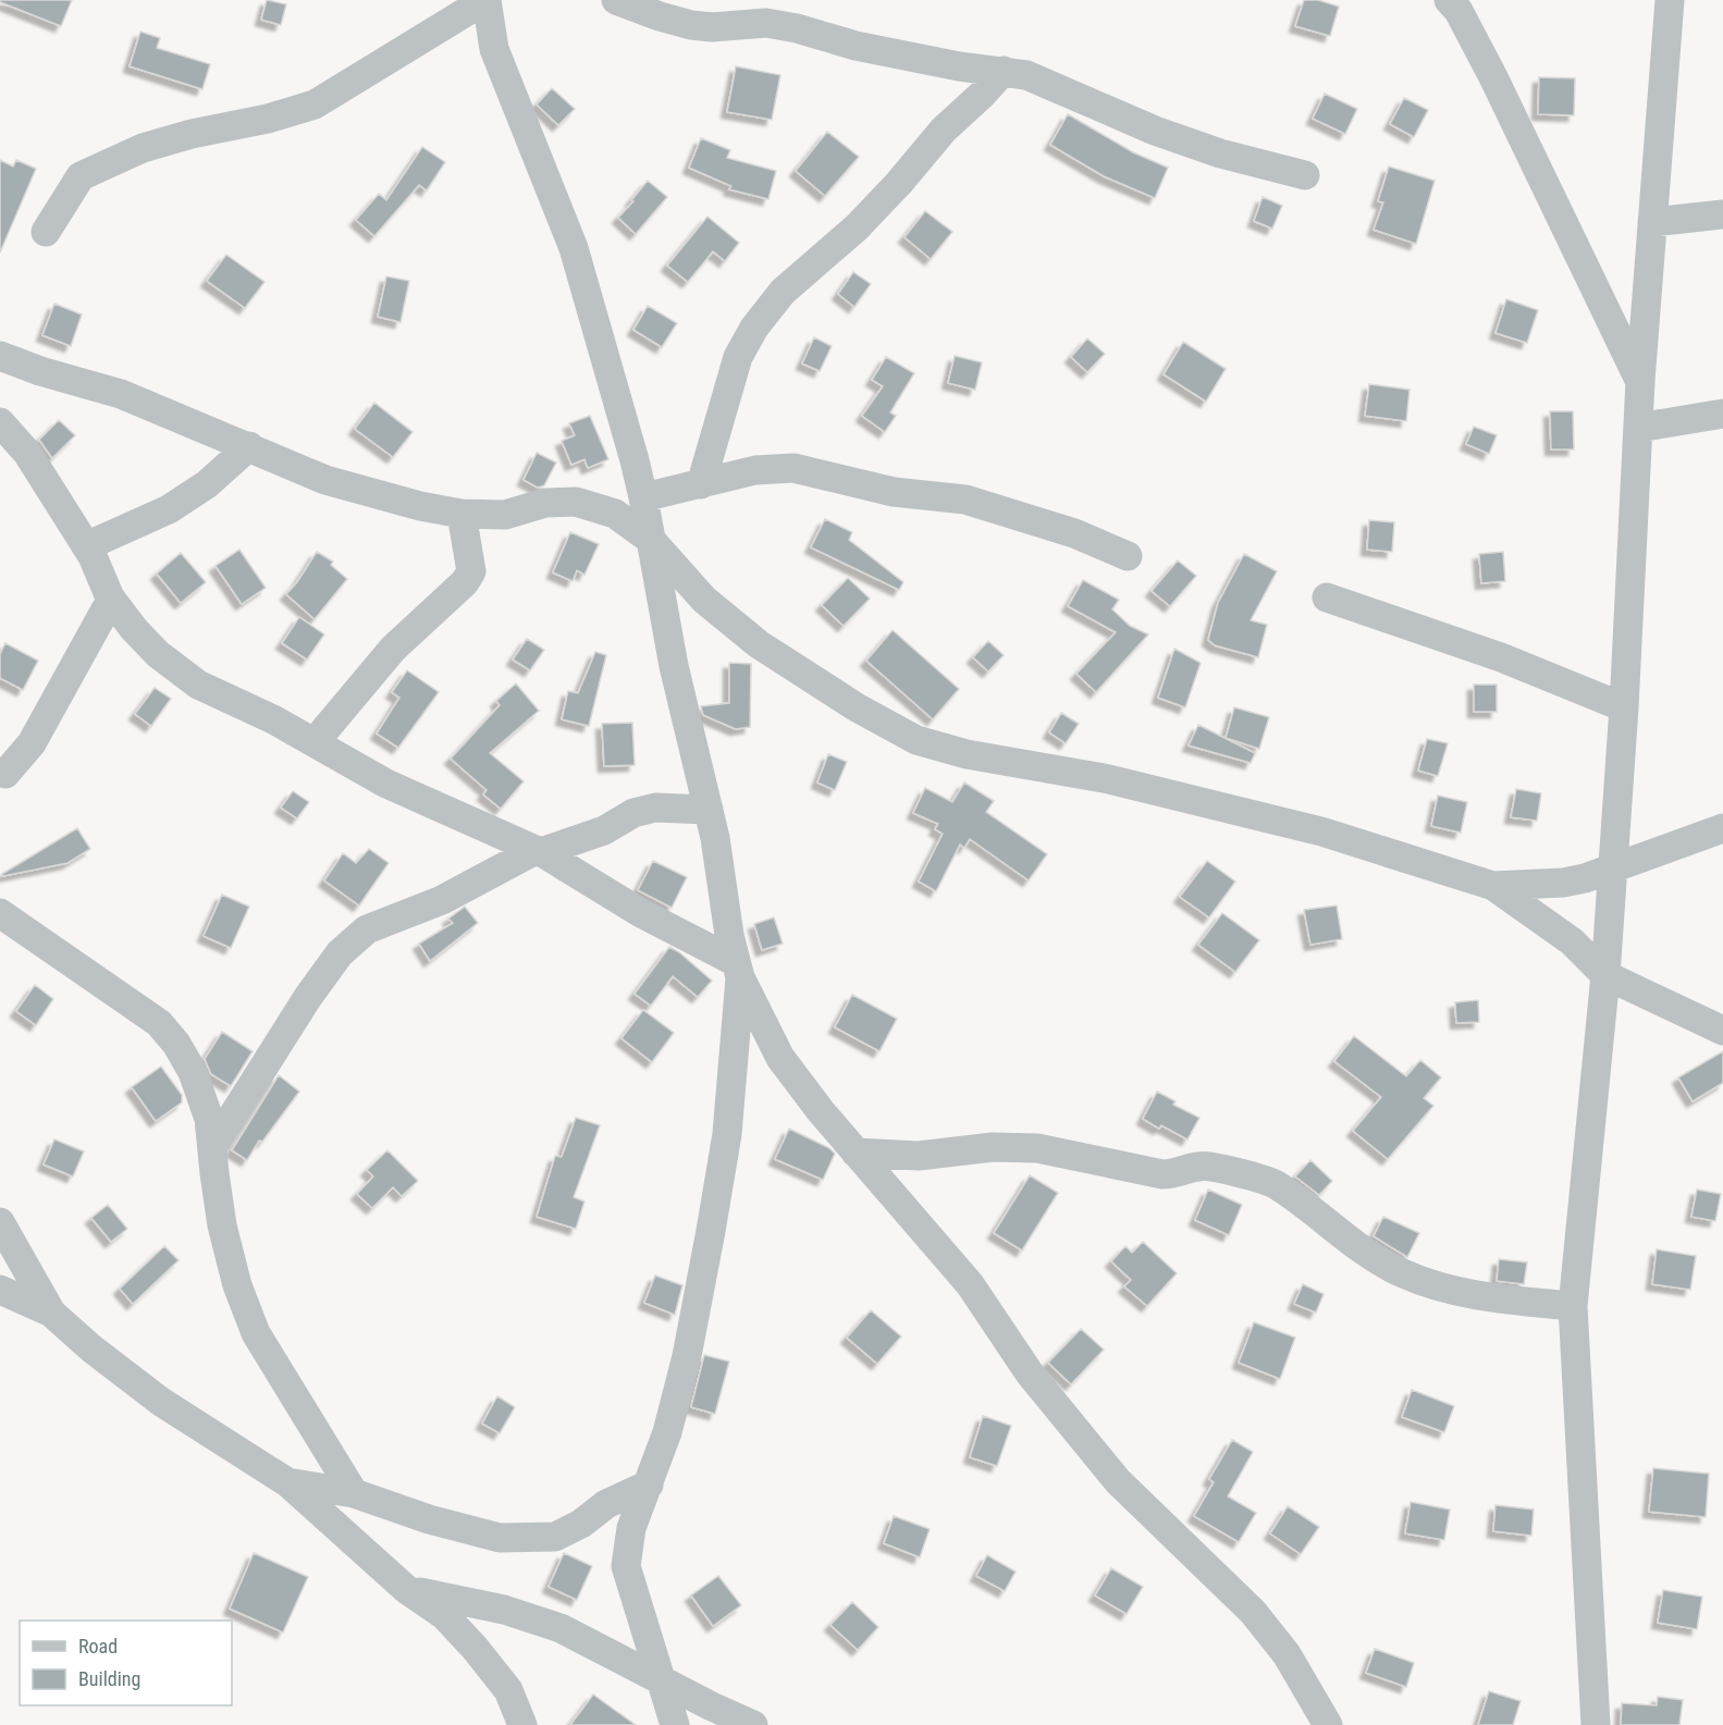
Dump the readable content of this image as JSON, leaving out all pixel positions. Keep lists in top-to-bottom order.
{
  "legend": ["Road", "Building"]
}
